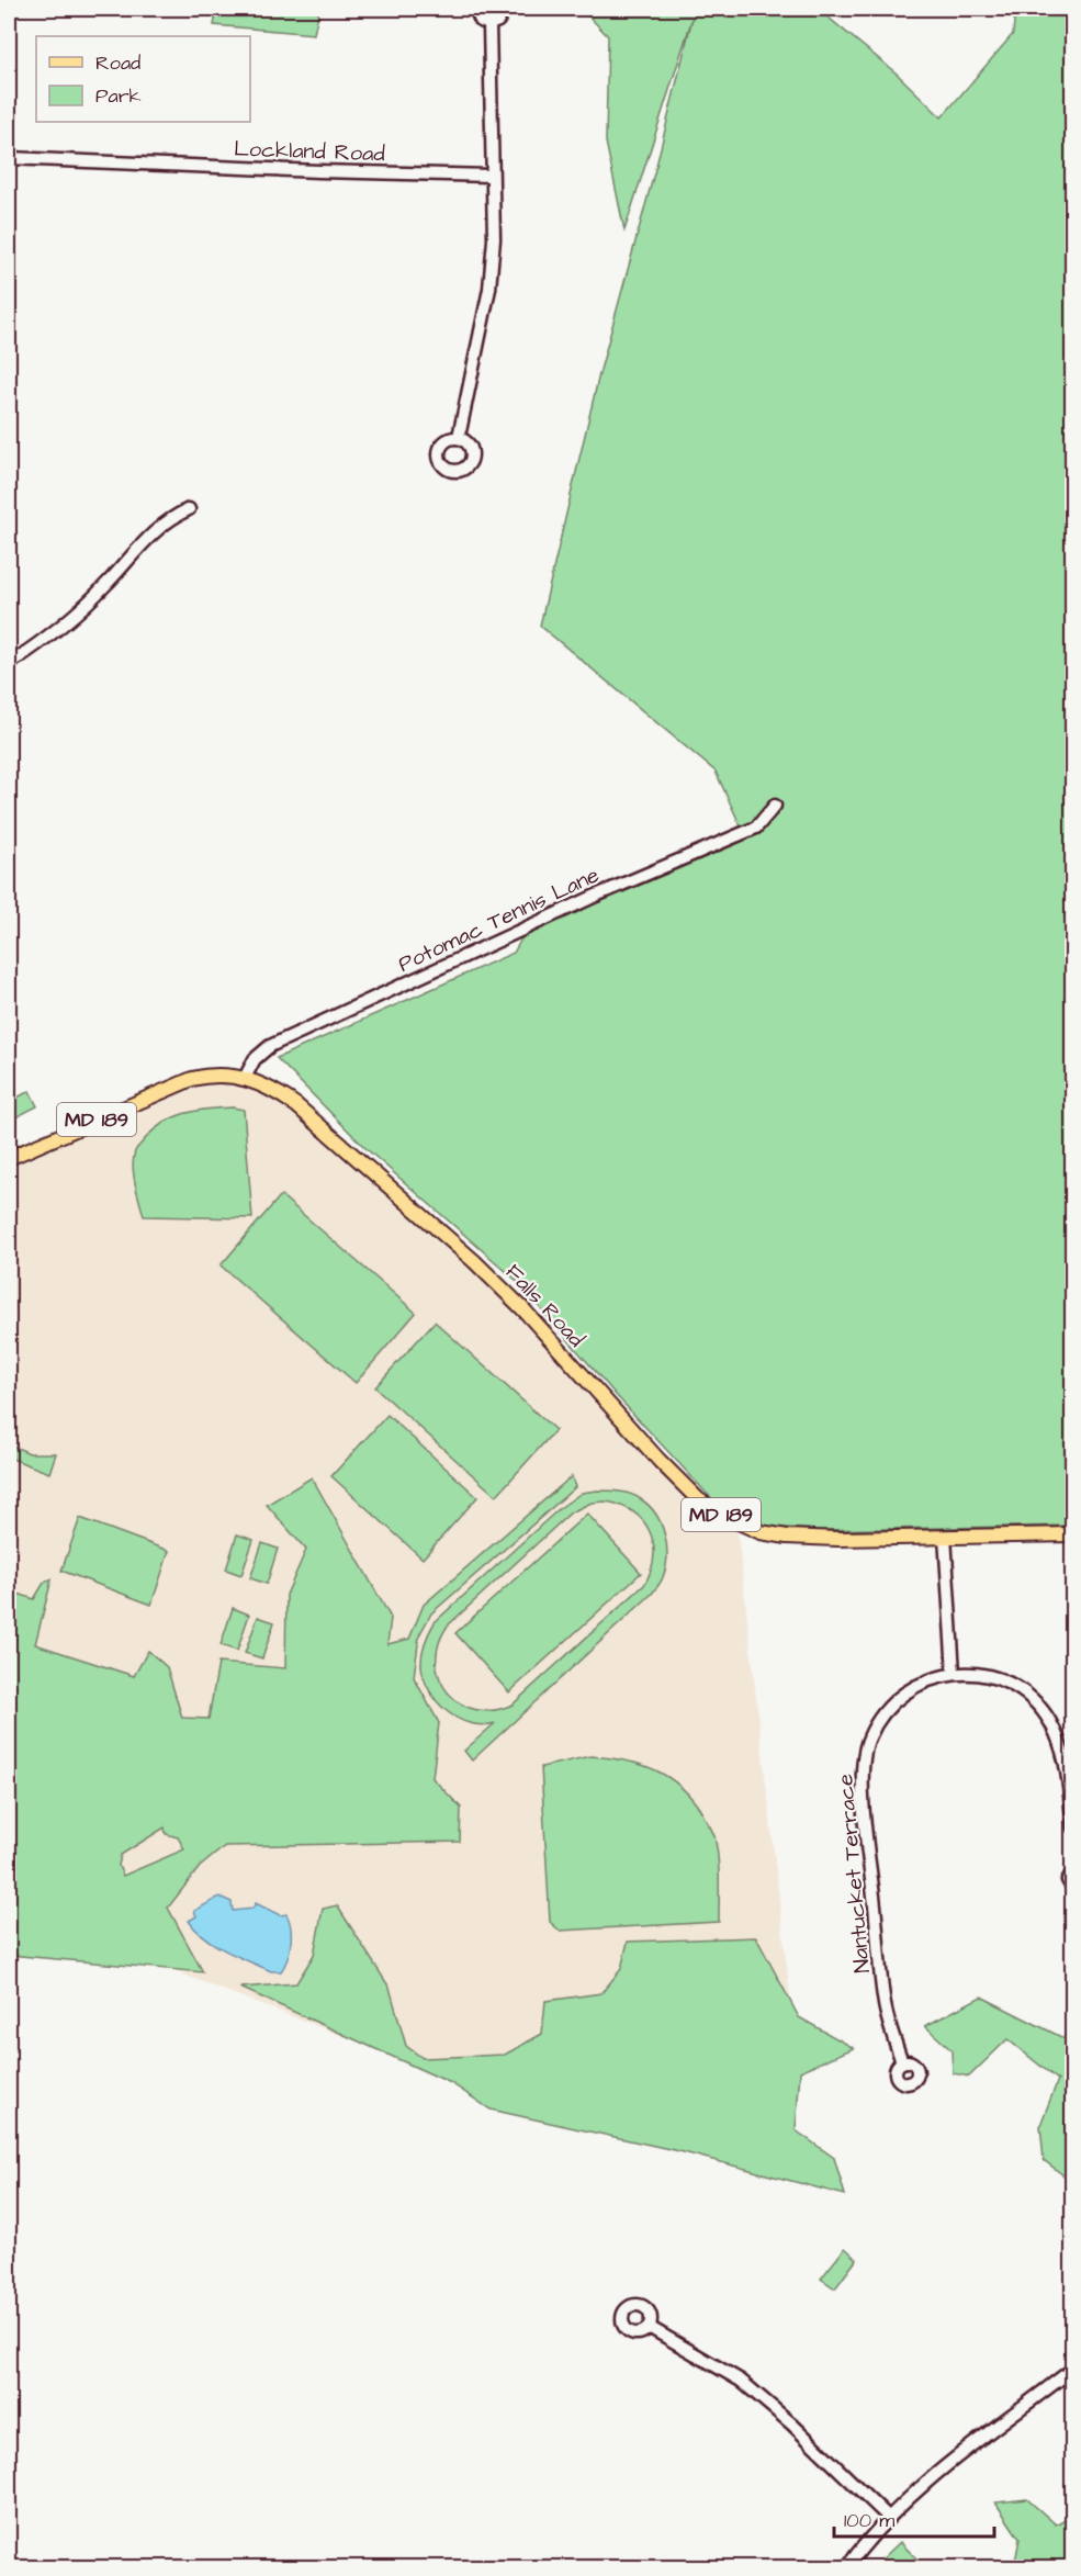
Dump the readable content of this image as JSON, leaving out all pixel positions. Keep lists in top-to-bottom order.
{
  "streets": {
    "main road": ["MD 189", "Falls Road"],
    "street": ["Lockland Road", "Potomac Tennis Lane", "Nantucket Terrace"]
  },
  "crossings": [
    ["Potomac Tennis Lane", "Falls Road"]
  ],
  "legend": ["Road", "Park"],
  "scale_bar": "100 m"
}
